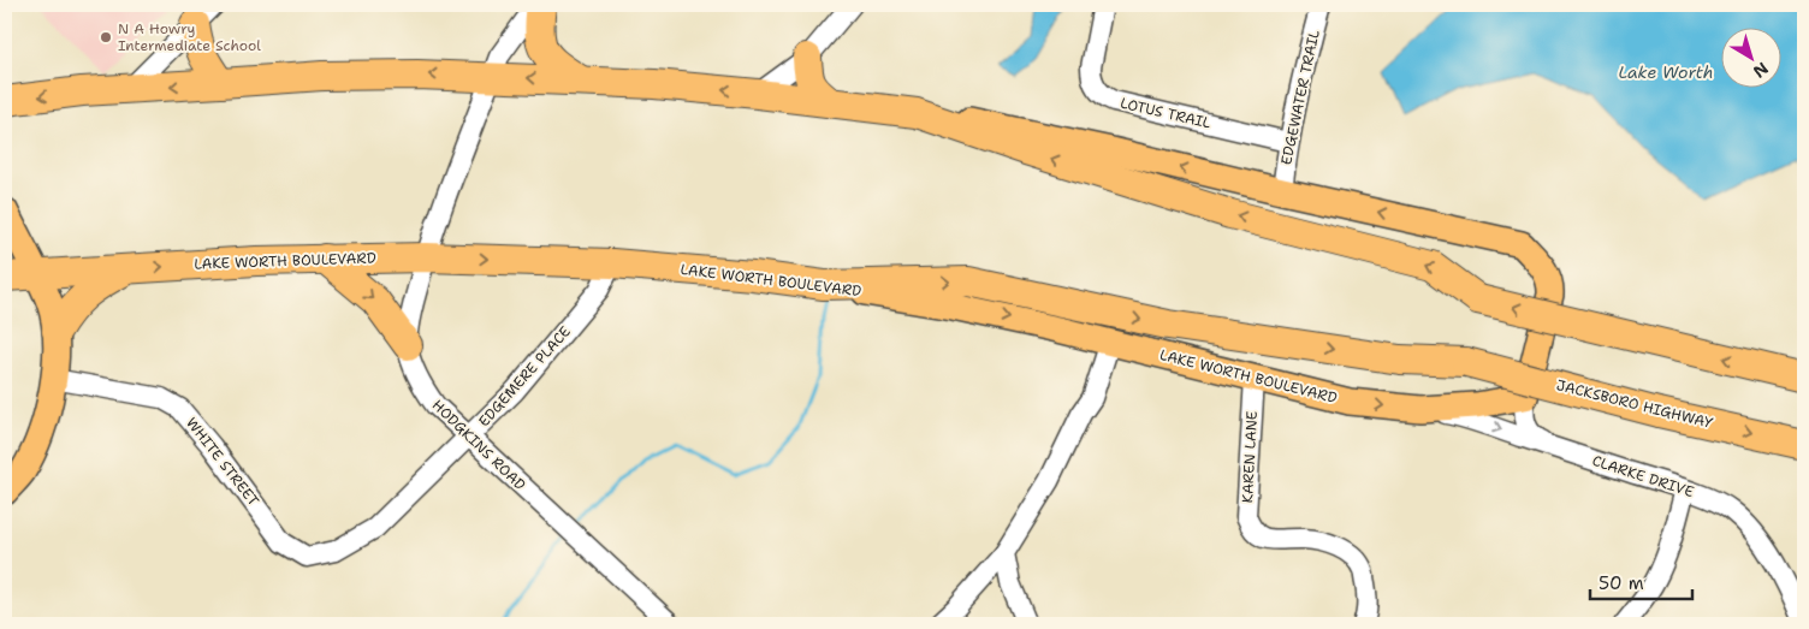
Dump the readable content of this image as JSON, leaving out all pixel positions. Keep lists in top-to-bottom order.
{
  "streets": {
    "highway": ["LAKE WORTH BOULEVARD", "JACKSBORO HIGHWAY"],
    "street": [
      "EDGEWATER TRAIL",
      "LOTUS TRAIL",
      "EDGEMERE PLACE",
      "HODGKINS ROAD",
      "KAREN LANE",
      "WHITE STREET",
      "CLARKE DRIVE"
    ]
  },
  "crossings": [
    ["EDGEWATER TRAIL", "LOTUS TRAIL"],
    ["LAKE WORTH BOULEVARD", "EDGEMERE PLACE"],
    ["LAKE WORTH BOULEVARD", "JACKSBORO HIGHWAY"],
    ["LAKE WORTH BOULEVARD", "HODGKINS ROAD"],
    ["LAKE WORTH BOULEVARD", "KAREN LANE"],
    ["LAKE WORTH BOULEVARD", "CLARKE DRIVE"],
    ["EDGEMERE PLACE", "HODGKINS ROAD"],
    ["EDGEMERE PLACE", "WHITE STREET"]
  ],
  "water": ["Lake Worth"],
  "places": ["N A Howry Intermediate School"],
  "scale_bar": "50 m",
  "north": "bottom right"
}
